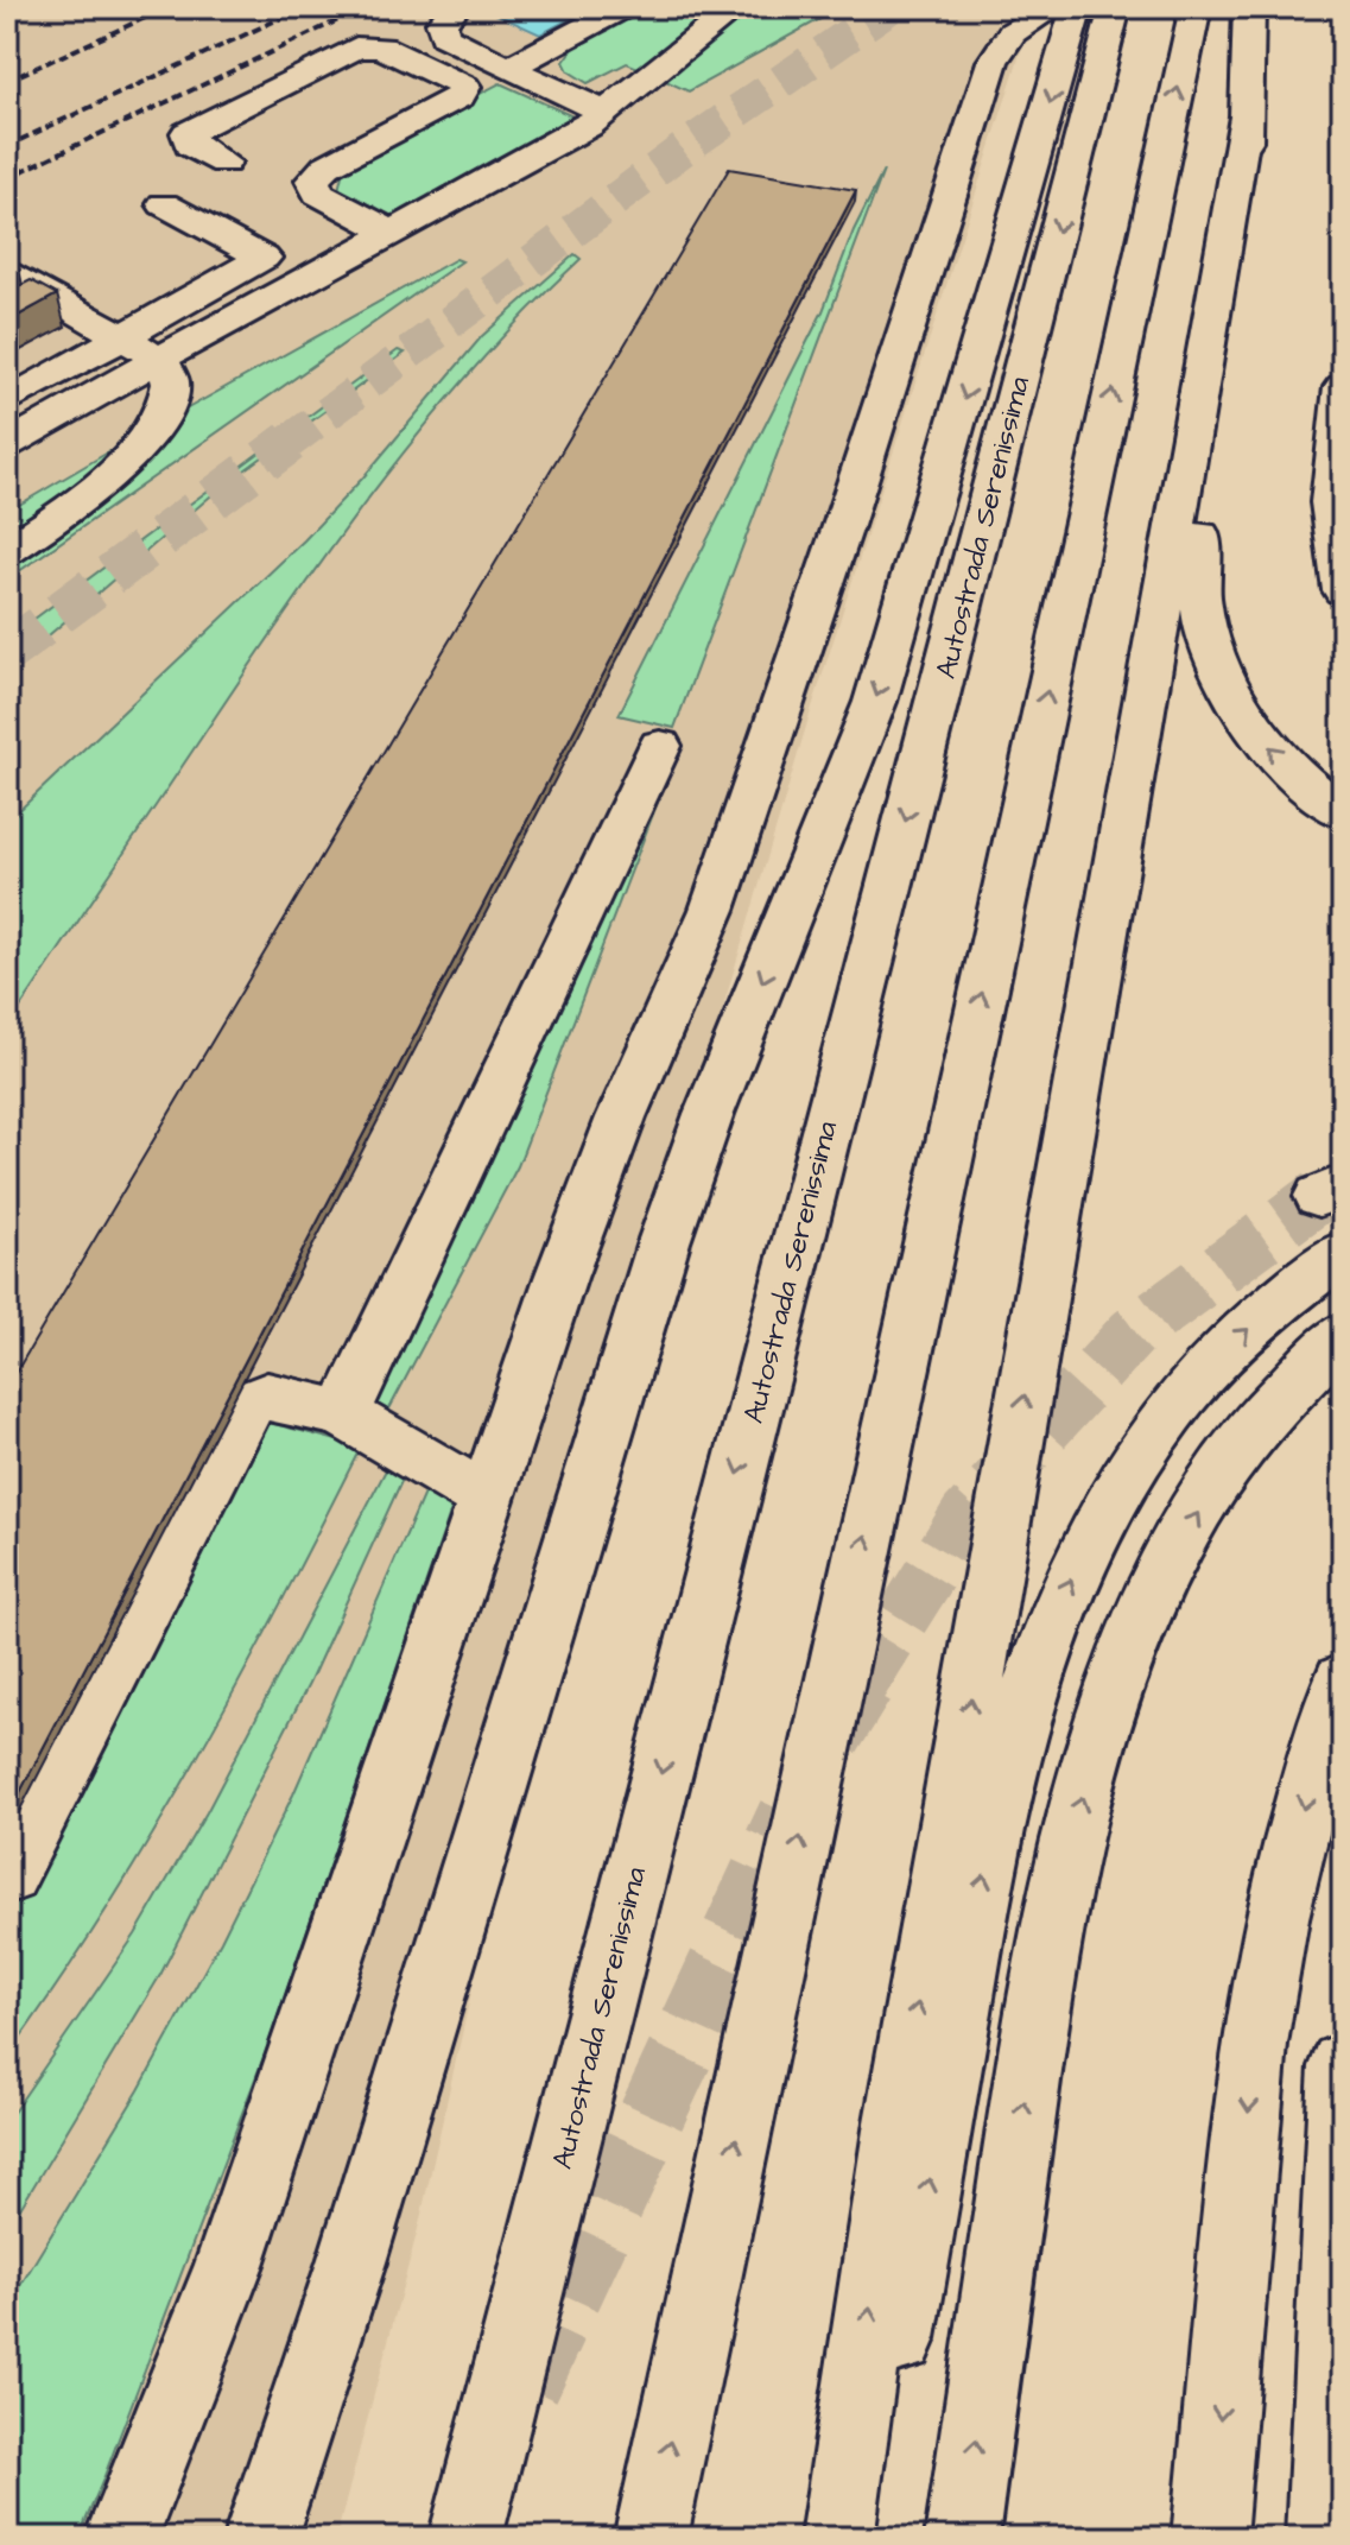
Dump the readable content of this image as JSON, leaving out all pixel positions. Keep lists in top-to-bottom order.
{
  "streets": {
    "main road": ["Autostrada Serenissima"]
  }
}
